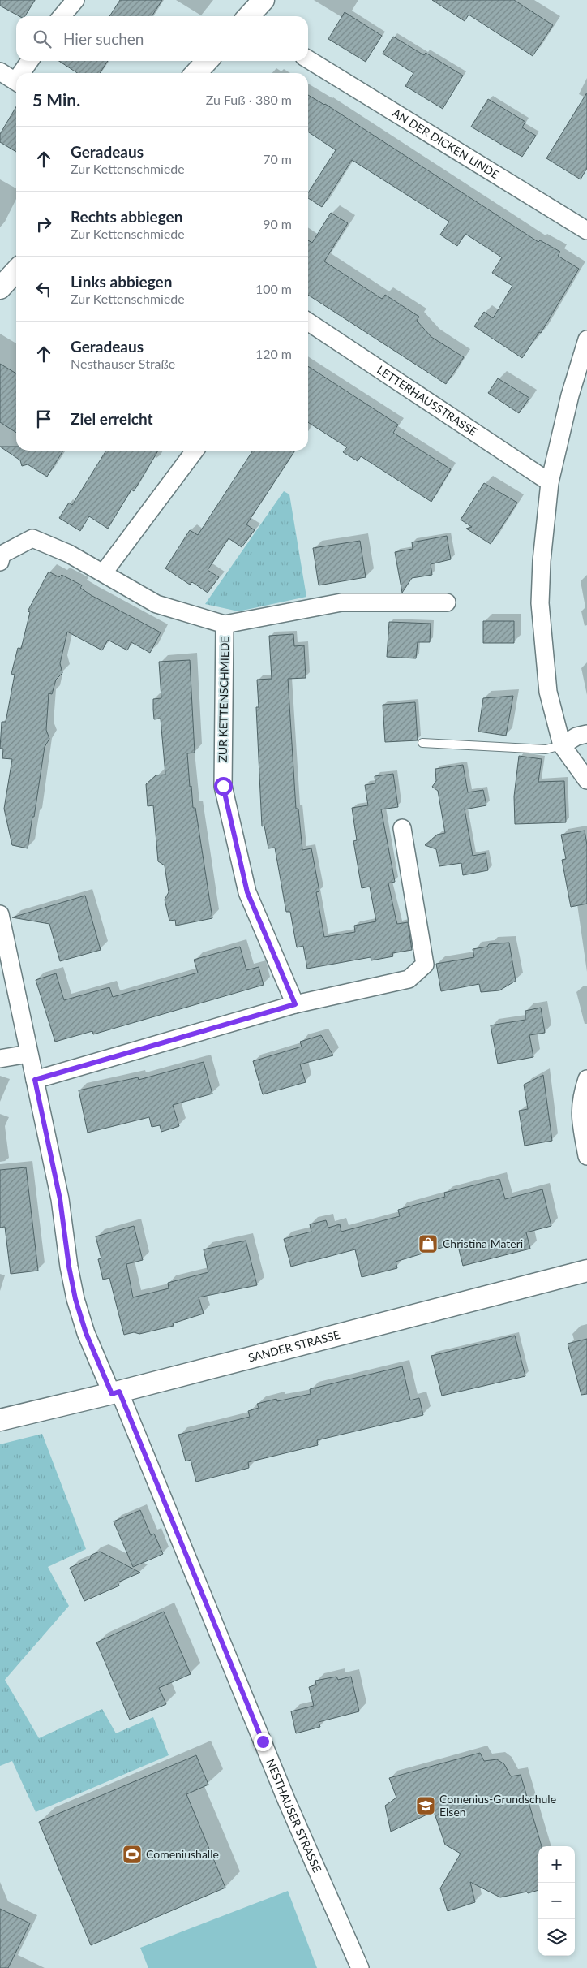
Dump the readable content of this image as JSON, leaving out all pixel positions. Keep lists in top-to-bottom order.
{
  "streets": {
    "street": [
      "AN DER DICKEN LINDE",
      "LETTERHAUSSTRASSE",
      "ZUR KETTENSCHMIEDE",
      "SANDER STRASSE",
      "NESTHAUSER STRASSE"
    ]
  },
  "crossings": [
    ["SANDER STRASSE", "NESTHAUSER STRASSE"]
  ],
  "places": {
    "shop": ["Christina Materi"],
    "school or university": ["Comenius-Grundschule Elsen"],
    "sports": ["Comeniushalle"]
  },
  "page": {
    "search": "Hier suchen",
    "heading": ["5 Min.", "Zu Fuß · 380 m"],
    "list": [
      ["Geradeaus", "Zur Kettenschmiede", "70 m"],
      ["Rechts abbiegen", "Zur Kettenschmiede", "90 m"],
      ["Links abbiegen", "Zur Kettenschmiede", "100 m"],
      ["Geradeaus", "Nesthauser Straße", "120 m"],
      "Ziel erreicht"
    ],
    "map_buttons": ["+", "−"]
  }
}
